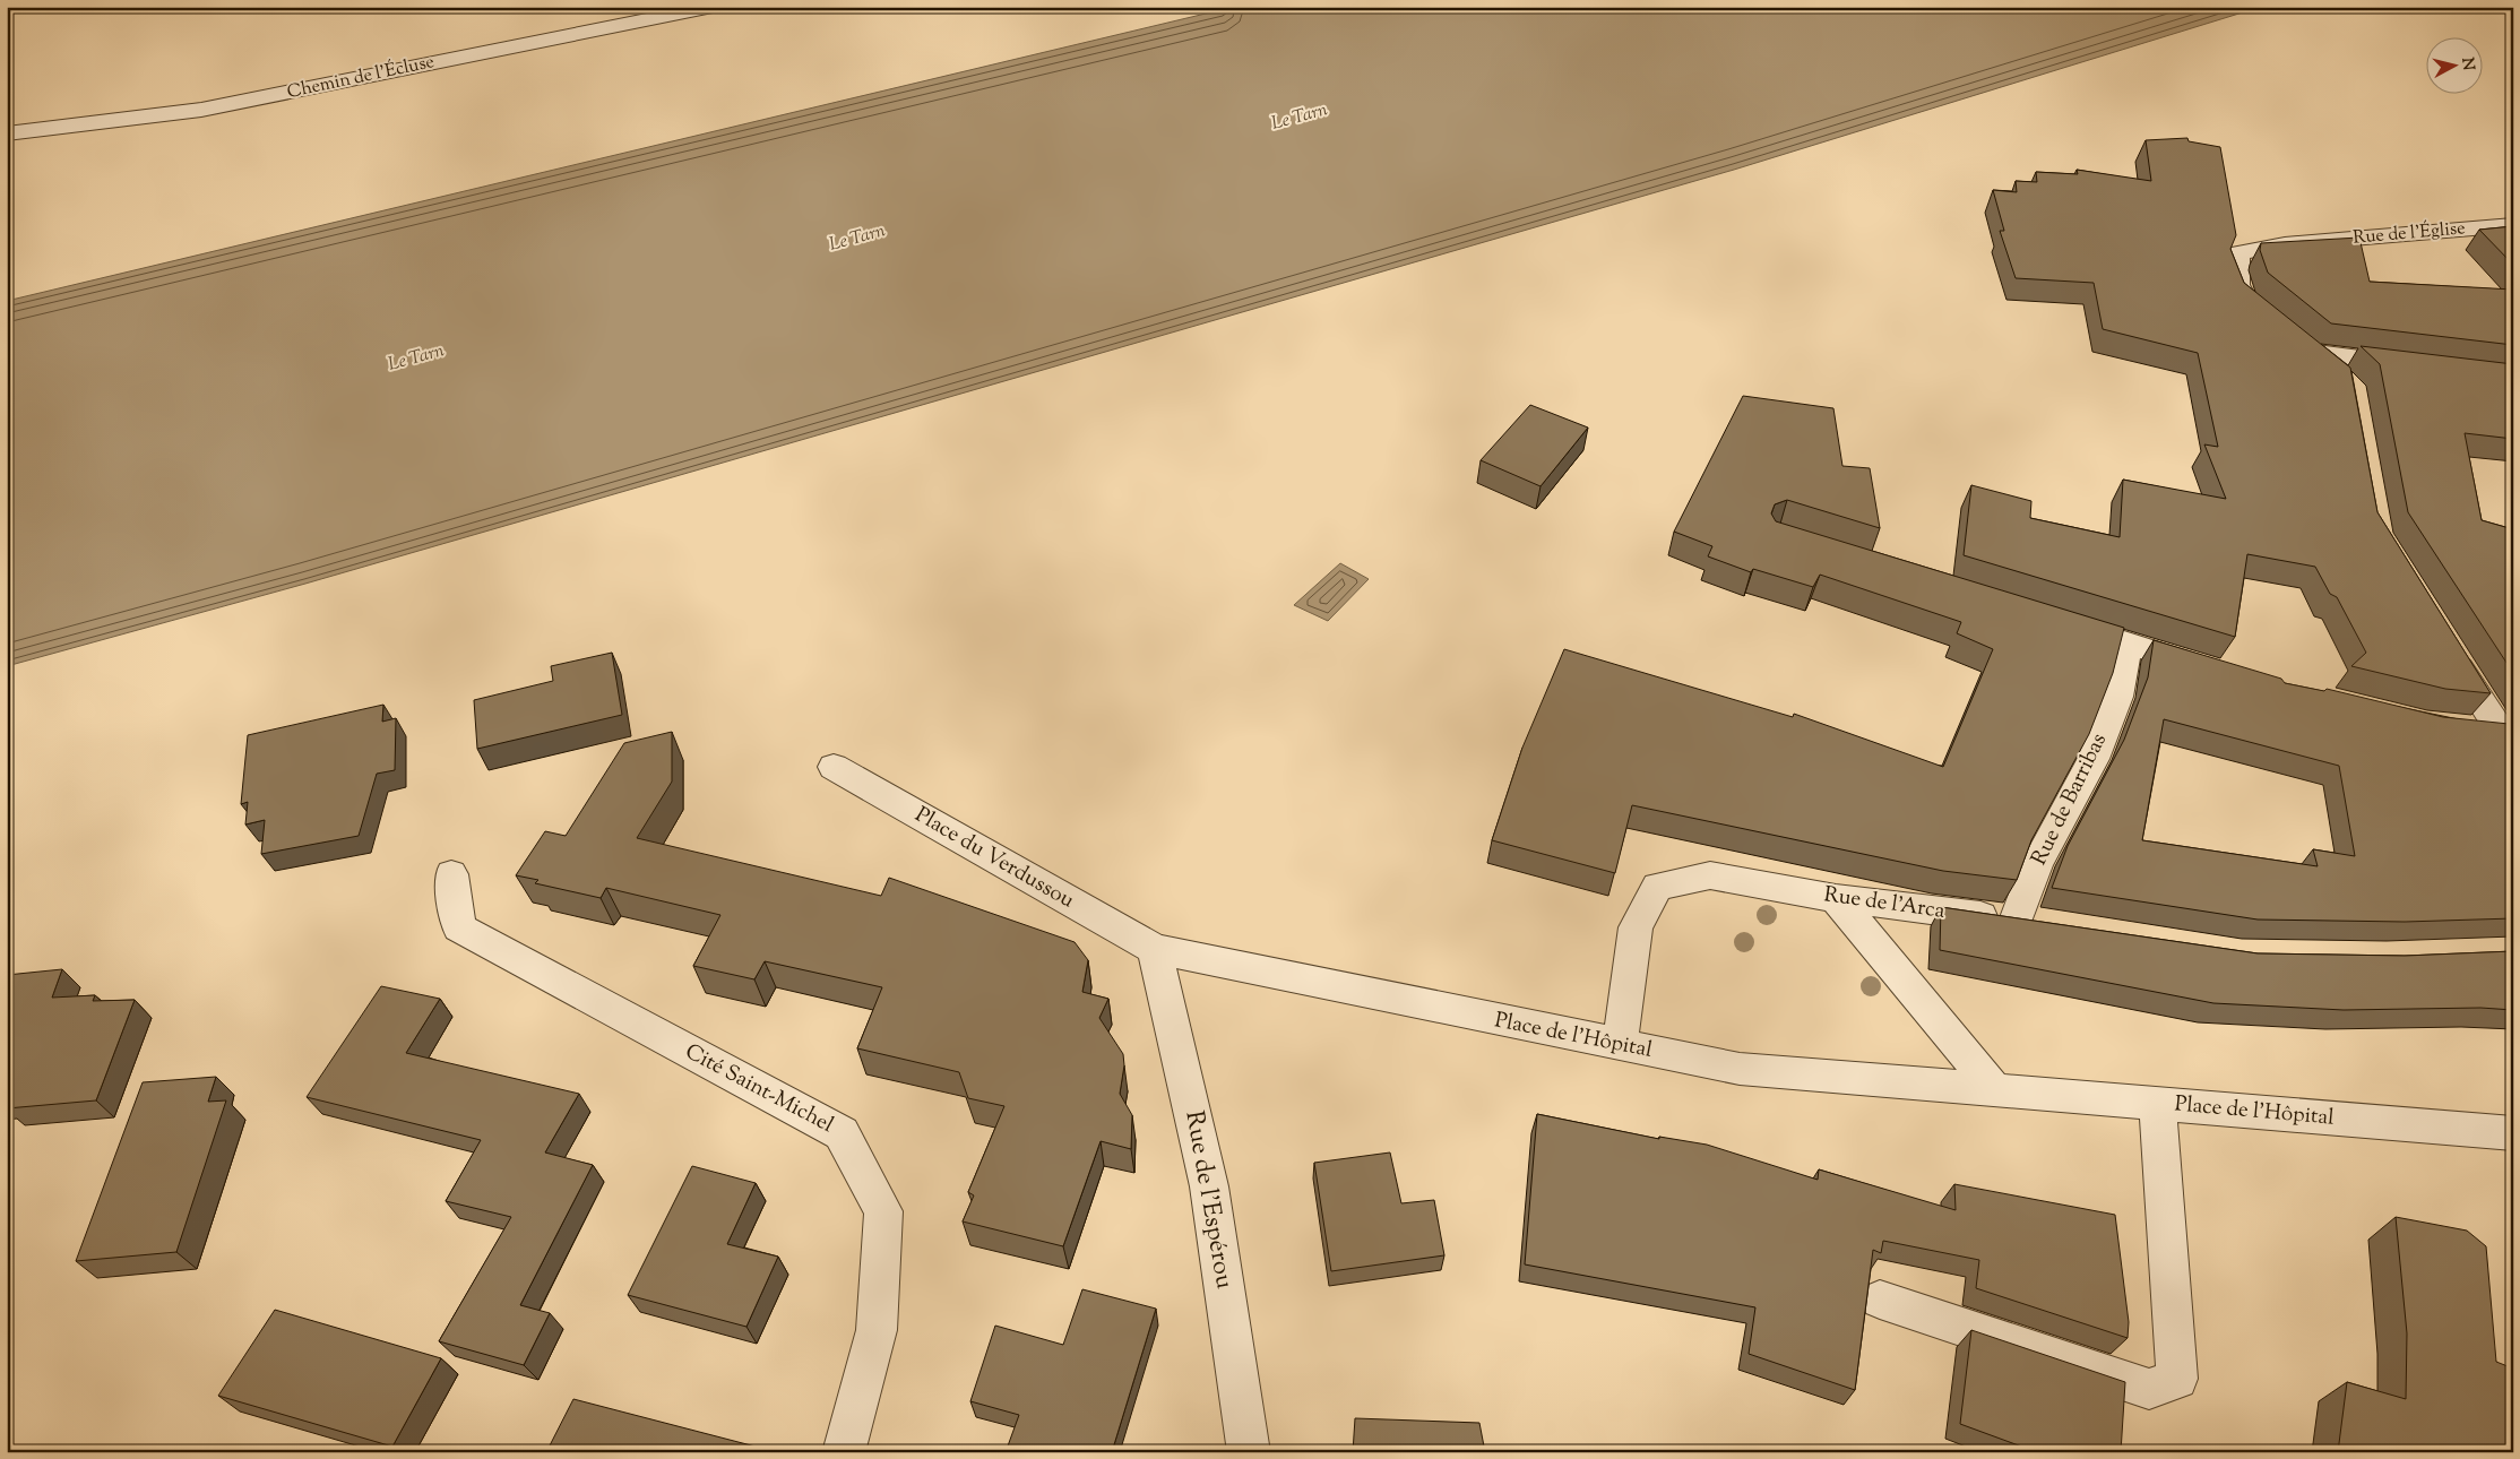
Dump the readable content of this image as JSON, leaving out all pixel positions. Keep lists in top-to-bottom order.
{
  "streets": {
    "street": [
      "Chemin de l'Écluse",
      "Rue de l'Église",
      "Rue de Barribas",
      "Place du Verdussou",
      "Rue de l'Arca",
      "Place de l'Hôpital",
      "Cité Saint-Michel",
      "Rue de l'Espérou"
    ]
  },
  "crossings": [
    ["Rue de Barribas", "Rue de l'Arca"],
    ["Place du Verdussou", "Place de l'Hôpital"],
    ["Place du Verdussou", "Rue de l'Espérou"],
    ["Rue de l'Arca", "Place de l'Hôpital"],
    ["Place de l'Hôpital", "Rue de l'Espérou"]
  ],
  "water": ["Le Tarn"],
  "north": "right"
}
